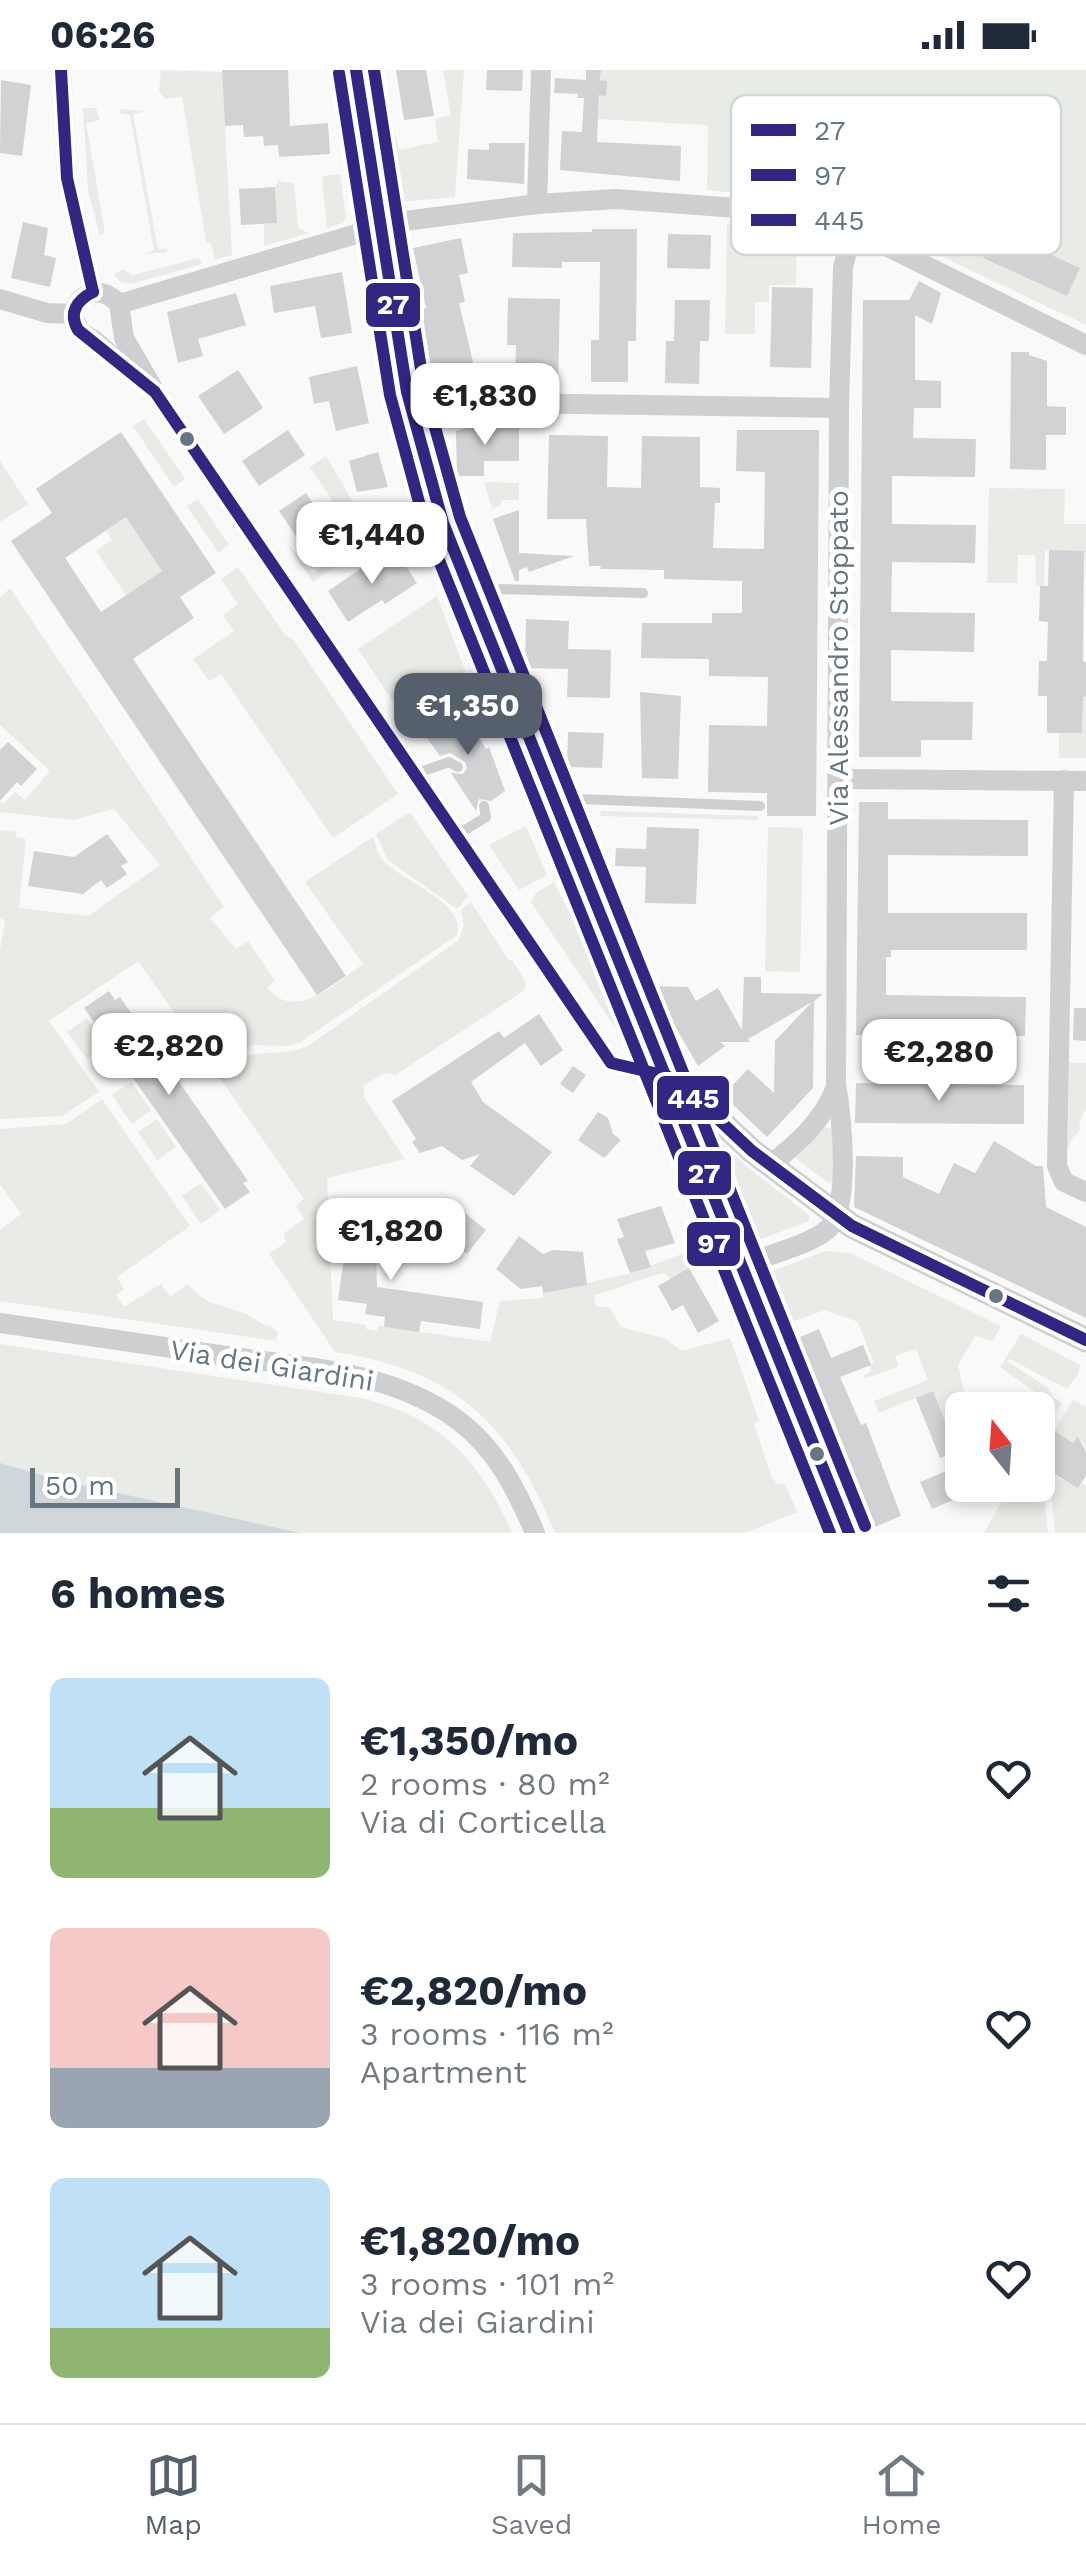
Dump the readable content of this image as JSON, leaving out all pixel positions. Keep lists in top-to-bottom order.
{
  "streets": {
    "street": ["Via Alessandro Stoppato", "Via dei Giardini"]
  },
  "lines": ["transit line 27", "transit line 445", "transit line 97"],
  "legend": ["27", "97", "445"],
  "scale_bar": "50 m",
  "north": "top",
  "page": {
    "status": "06:26",
    "price": [
      "€1,830",
      "€1,440",
      "€1,350",
      "€2,820",
      "€2,280",
      "€1,820"
    ],
    "scale": "50 m",
    "heading": "6 homes",
    "list": [
      {
        "name": "€1,350/mo",
        "note": "2 rooms · 80 m² · Via di Corticella"
      },
      {
        "name": "€2,820/mo",
        "note": "3 rooms · 116 m² · Apartment"
      },
      {
        "name": "€1,820/mo",
        "note": "3 rooms · 101 m² · Via dei Giardini"
      }
    ],
    "tabs": ["Map", "Saved", "Home"]
  }
}
